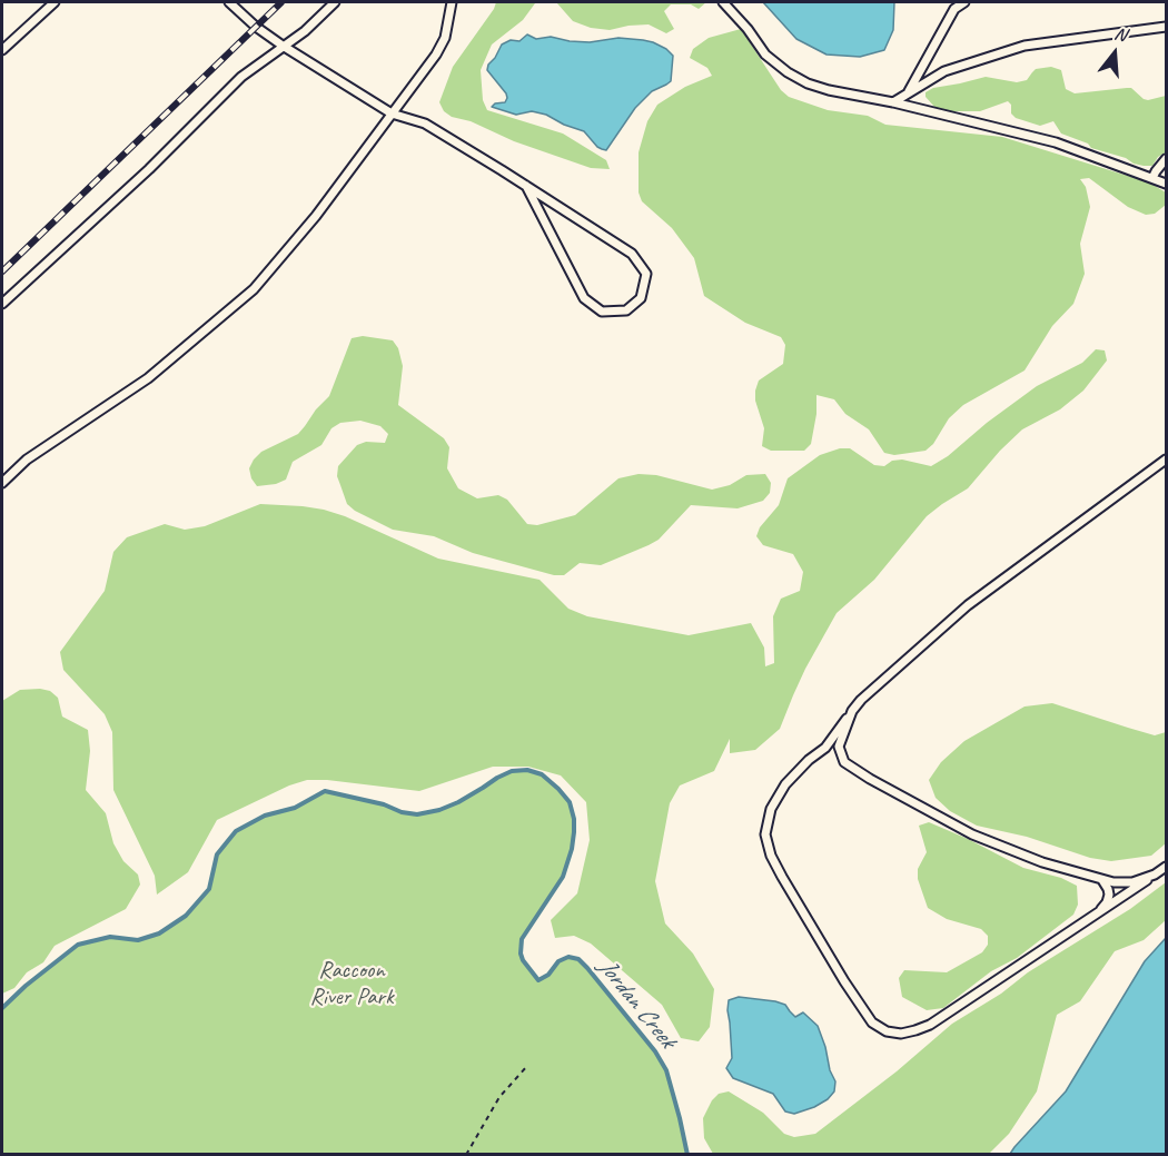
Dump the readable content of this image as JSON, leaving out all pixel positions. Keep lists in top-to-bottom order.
{
  "water": ["Jordan Creek"],
  "parks": ["Raccoon River Park"],
  "north": "top"
}
